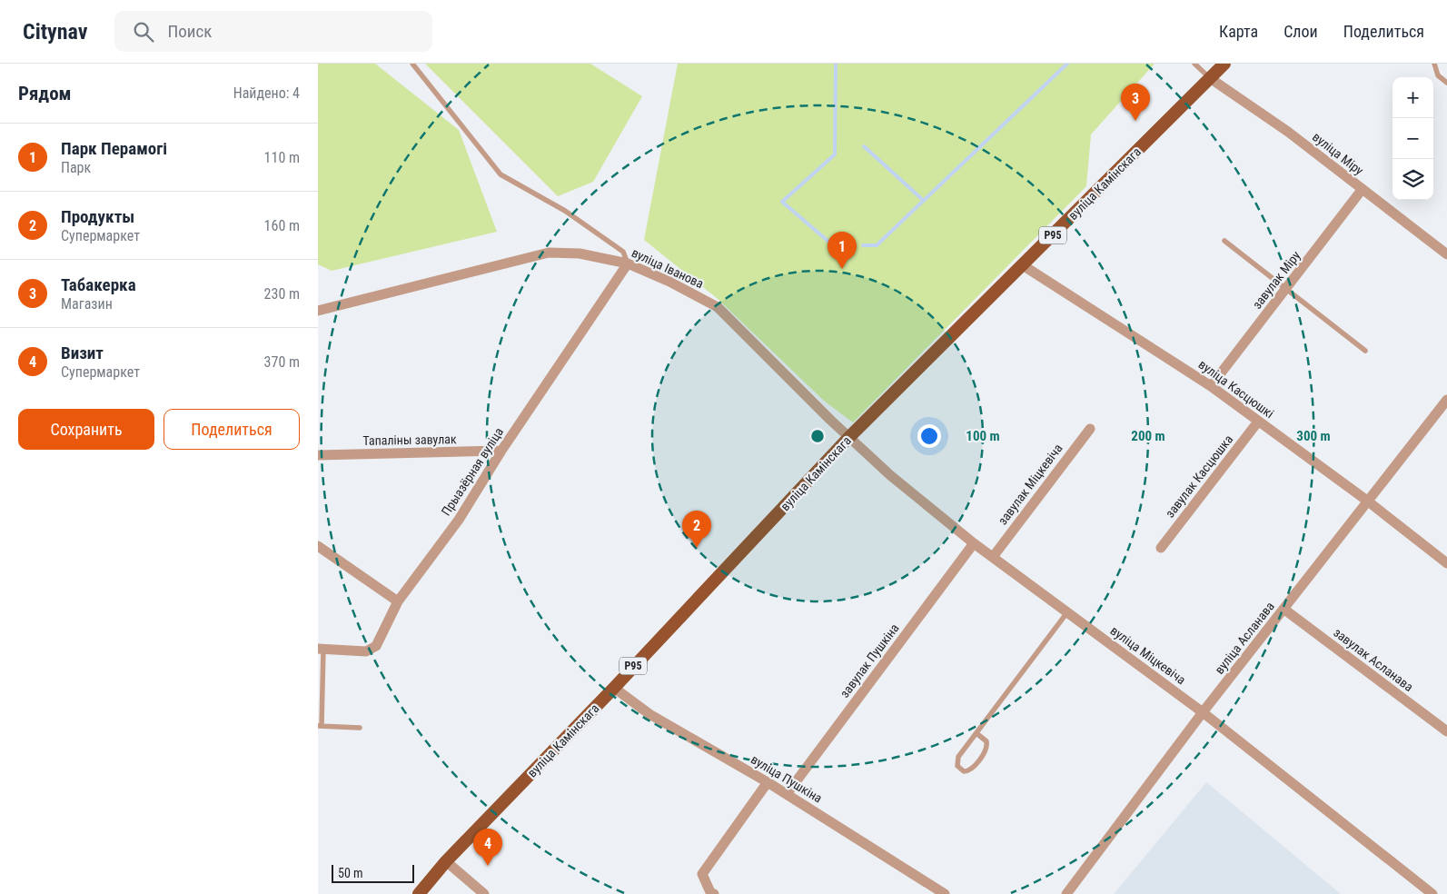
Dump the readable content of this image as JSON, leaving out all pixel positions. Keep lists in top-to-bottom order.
{
  "streets": {
    "main road": ["вуліца Камінскага", "Р95"],
    "street": [
      "вуліца Міру",
      "вуліца Іванова",
      "завулак Міру",
      "вуліца Касцюшкі",
      "Тапаліны завулак",
      "Прыазёрная вуліца",
      "завулак Касцюшка",
      "завулак Міцкевіча",
      "вуліца Асланава",
      "вуліца Міцкевіча",
      "завулак Асланава",
      "завулак Пушкіна",
      "вуліца Пушкіна"
    ]
  },
  "crossings": [
    ["вуліца Міру", "вуліца Камінскага"],
    ["вуліца Міру", "завулак Міру"],
    ["вуліца Камінскага", "вуліца Іванова"],
    ["вуліца Камінскага", "вуліца Касцюшкі"],
    ["вуліца Камінскага", "вуліца Міцкевіча"],
    ["вуліца Камінскага", "вуліца Пушкіна"],
    ["вуліца Іванова", "Прыазёрная вуліца"],
    ["вуліца Іванова", "вуліца Міцкевіча"],
    ["завулак Міру", "вуліца Касцюшкі"],
    ["вуліца Касцюшкі", "завулак Касцюшка"],
    ["вуліца Касцюшкі", "вуліца Асланава"],
    ["Тапаліны завулак", "Прыазёрная вуліца"],
    ["завулак Міцкевіча", "вуліца Міцкевіча"],
    ["вуліца Асланава", "вуліца Міцкевіча"],
    ["вуліца Асланава", "завулак Асланава"],
    ["вуліца Міцкевіча", "завулак Пушкіна"],
    ["завулак Пушкіна", "вуліца Пушкіна"]
  ],
  "scale_bar": "50 m",
  "page": {
    "header": "Citynav",
    "search": "Поиск",
    "nav": ["Карта", "Слои", "Поделиться"],
    "heading": ["Рядом", "Найдено: 4"],
    "map_buttons": ["+", "−"],
    "pins": [
      "3",
      "1",
      "2",
      "4"
    ],
    "list": [
      {
        "mark": "1",
        "name": "Парк Перамогі",
        "note": "Парк",
        "value": "110 m"
      },
      {
        "mark": "2",
        "name": "Продукты",
        "note": "Супермаркет",
        "value": "160 m"
      },
      {
        "mark": "3",
        "name": "Табакерка",
        "note": "Магазин",
        "value": "230 m"
      },
      {
        "mark": "4",
        "name": "Визит",
        "note": "Супермаркет",
        "value": "370 m"
      }
    ],
    "buttons": ["Сохранить", "Поделиться"],
    "scale": "50 m"
  },
  "rings": ["100 m", "200 m", "300 m"]
}
